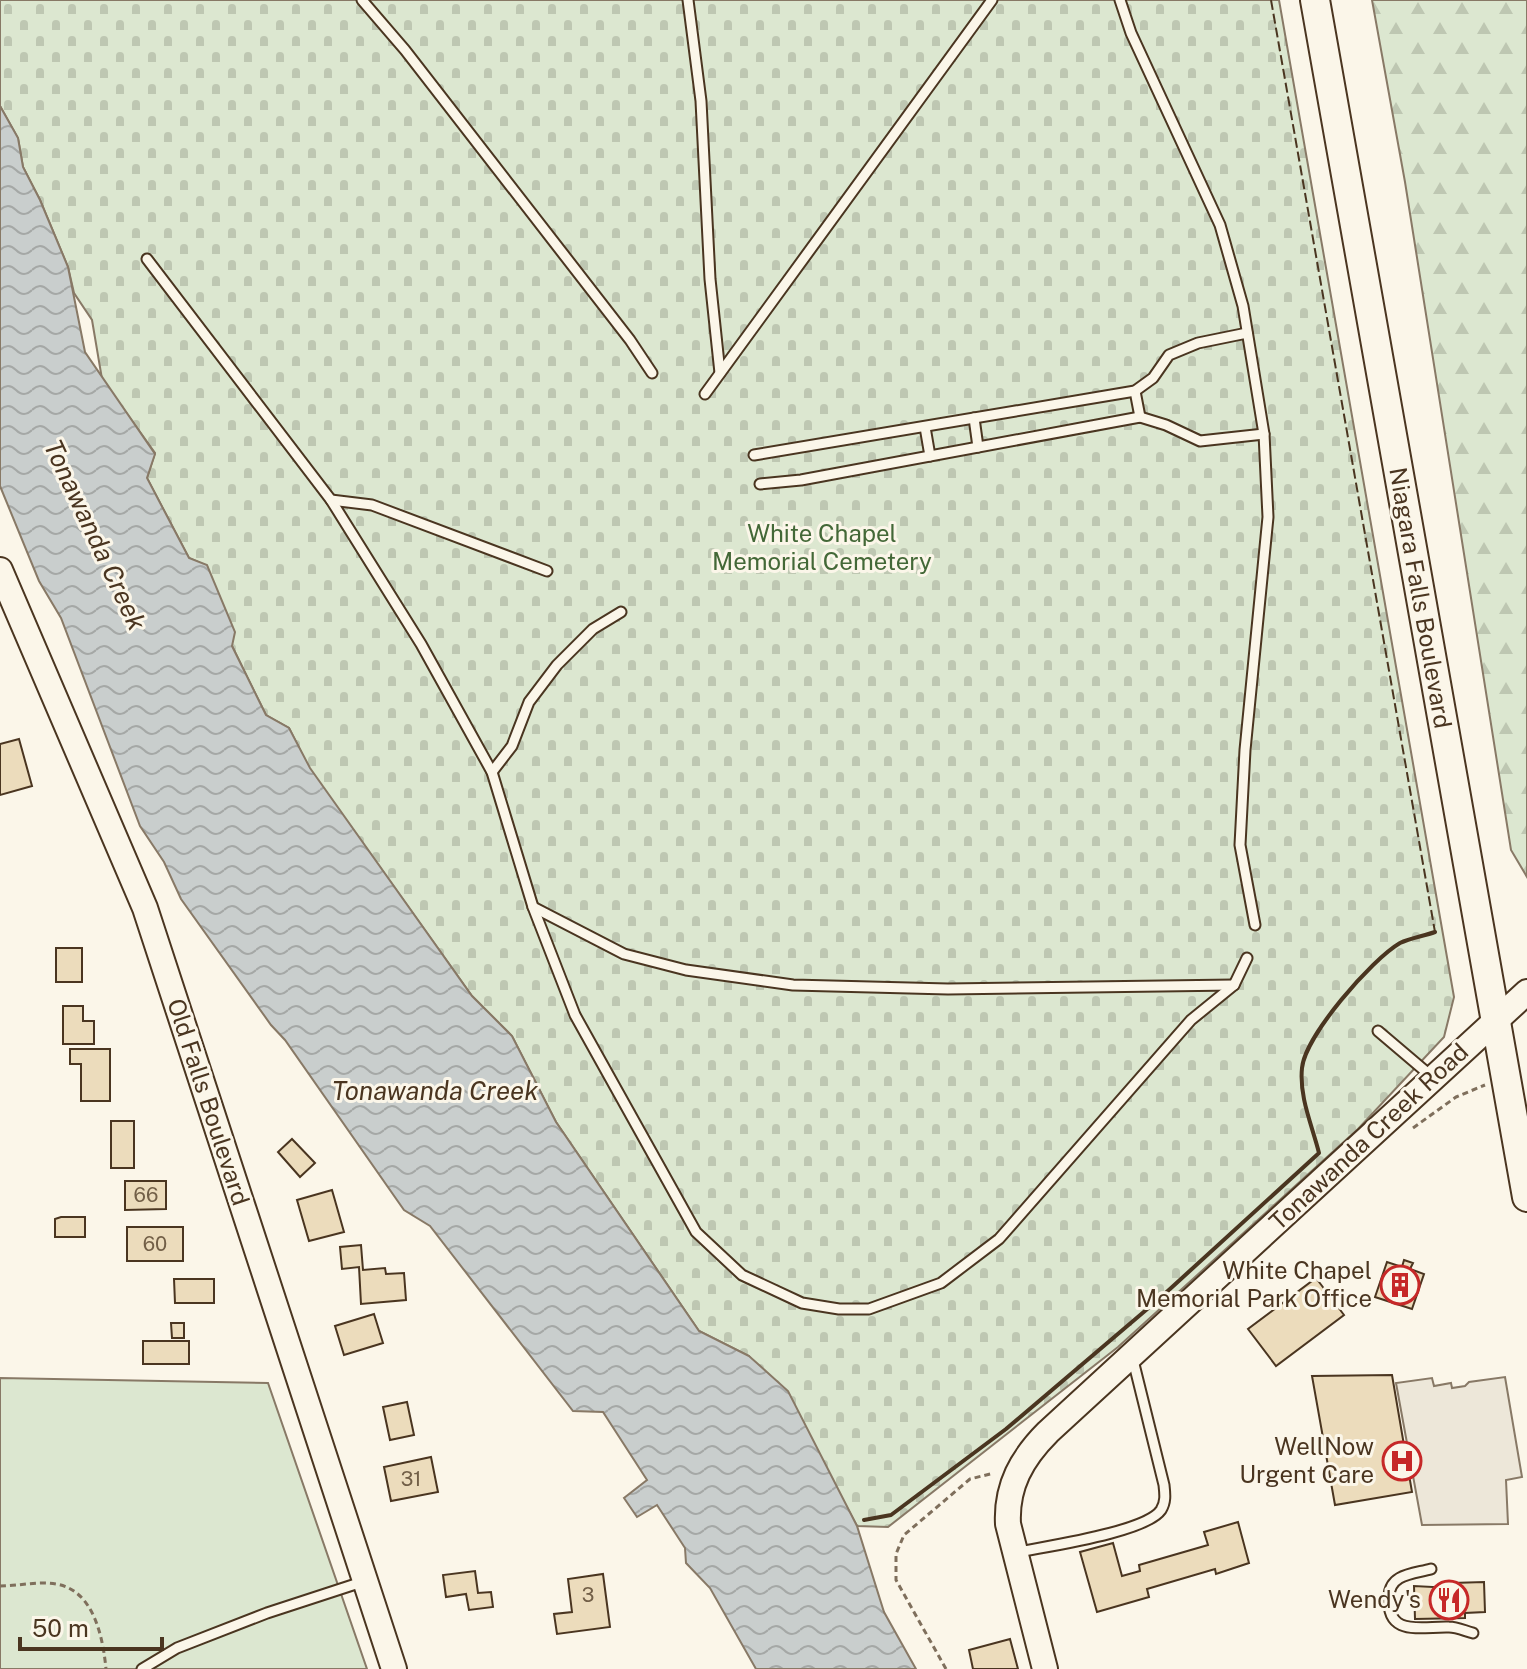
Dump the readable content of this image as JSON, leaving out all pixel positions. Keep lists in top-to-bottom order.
{
  "streets": {
    "main road": ["Niagara Falls Boulevard"],
    "street": ["Old Falls Boulevard", "Tonawanda Creek Road"]
  },
  "crossings": [
    ["Niagara Falls Boulevard", "Tonawanda Creek Road"]
  ],
  "water": ["Tonawanda Creek"],
  "parks": ["White Chapel Memorial Cemetery"],
  "places": {
    "building": ["White Chapel Memorial Park Office"],
    "hospital": ["WellNow Urgent Care"],
    "restaurant": ["Wendy's"]
  },
  "house_numbers": [
    "66",
    "60",
    "31",
    "3"
  ],
  "scale_bar": "50 m"
}
